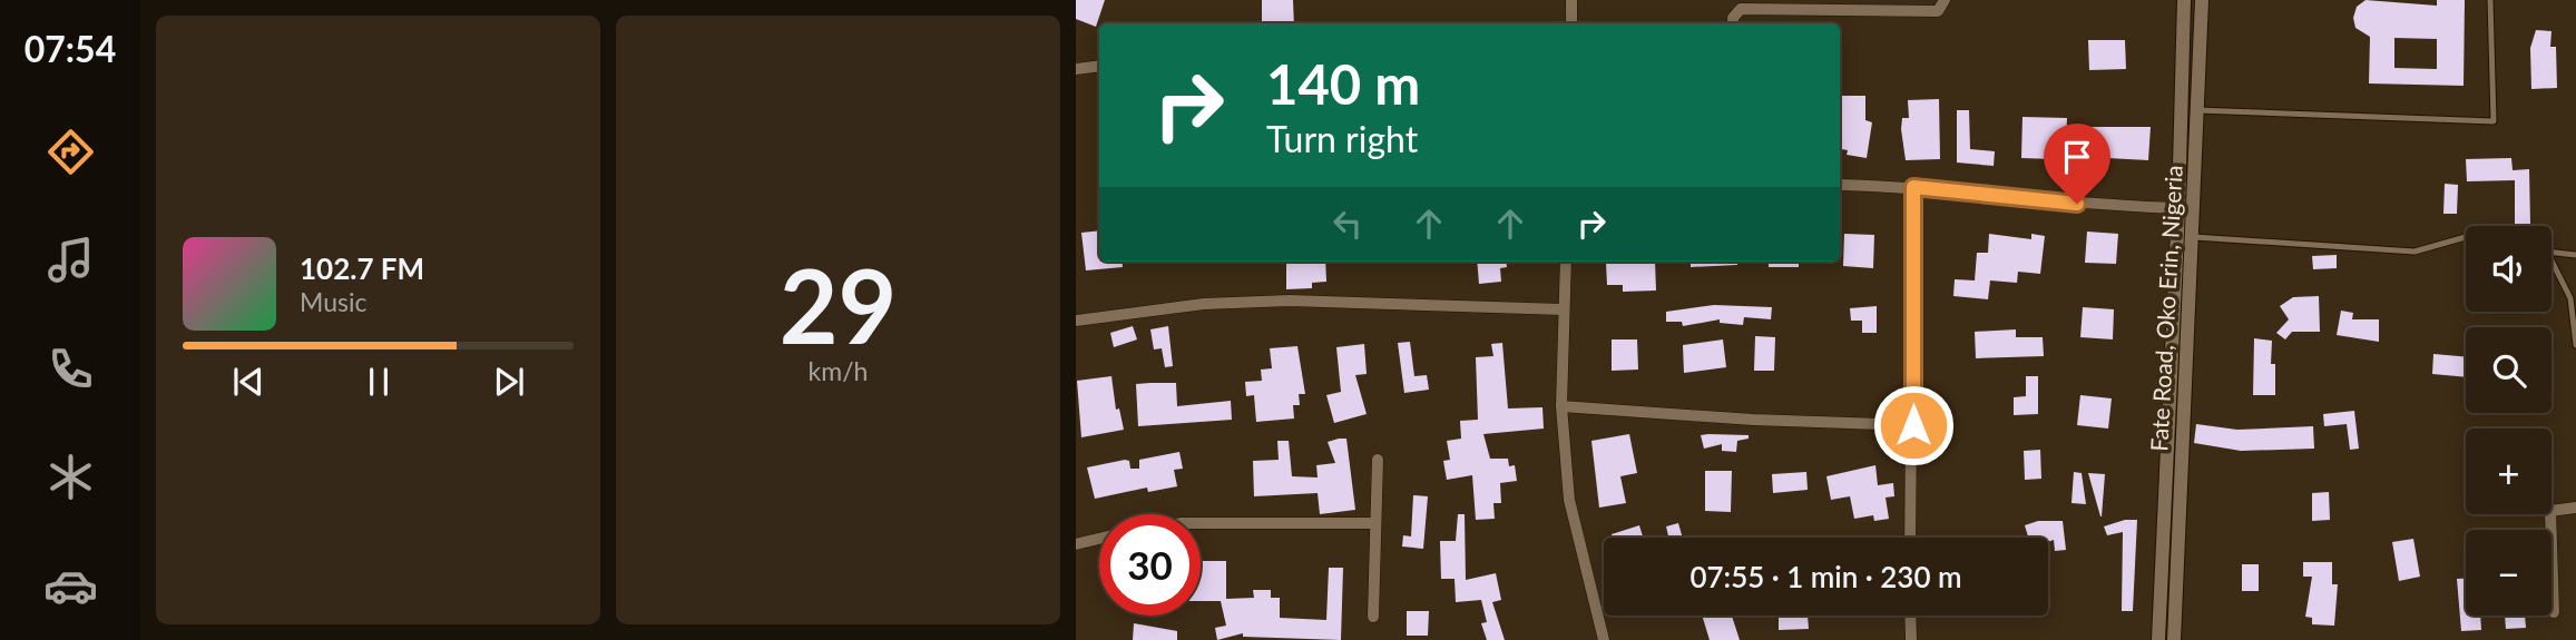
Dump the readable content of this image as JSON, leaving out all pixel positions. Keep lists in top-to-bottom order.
{
  "streets": {
    "street": ["Fate Road, Oko Erin, Nigeria"]
  },
  "page": {
    "tabs": "07:54",
    "tile": ["29", "km/h"],
    "turn": ["140 m", "Turn right"],
    "map_buttons": ["+", "−"],
    "song": ["102.7 FM", "Music"],
    "limit": "30",
    "trip": "07:55 · 1 min · 230 m"
  }
}
